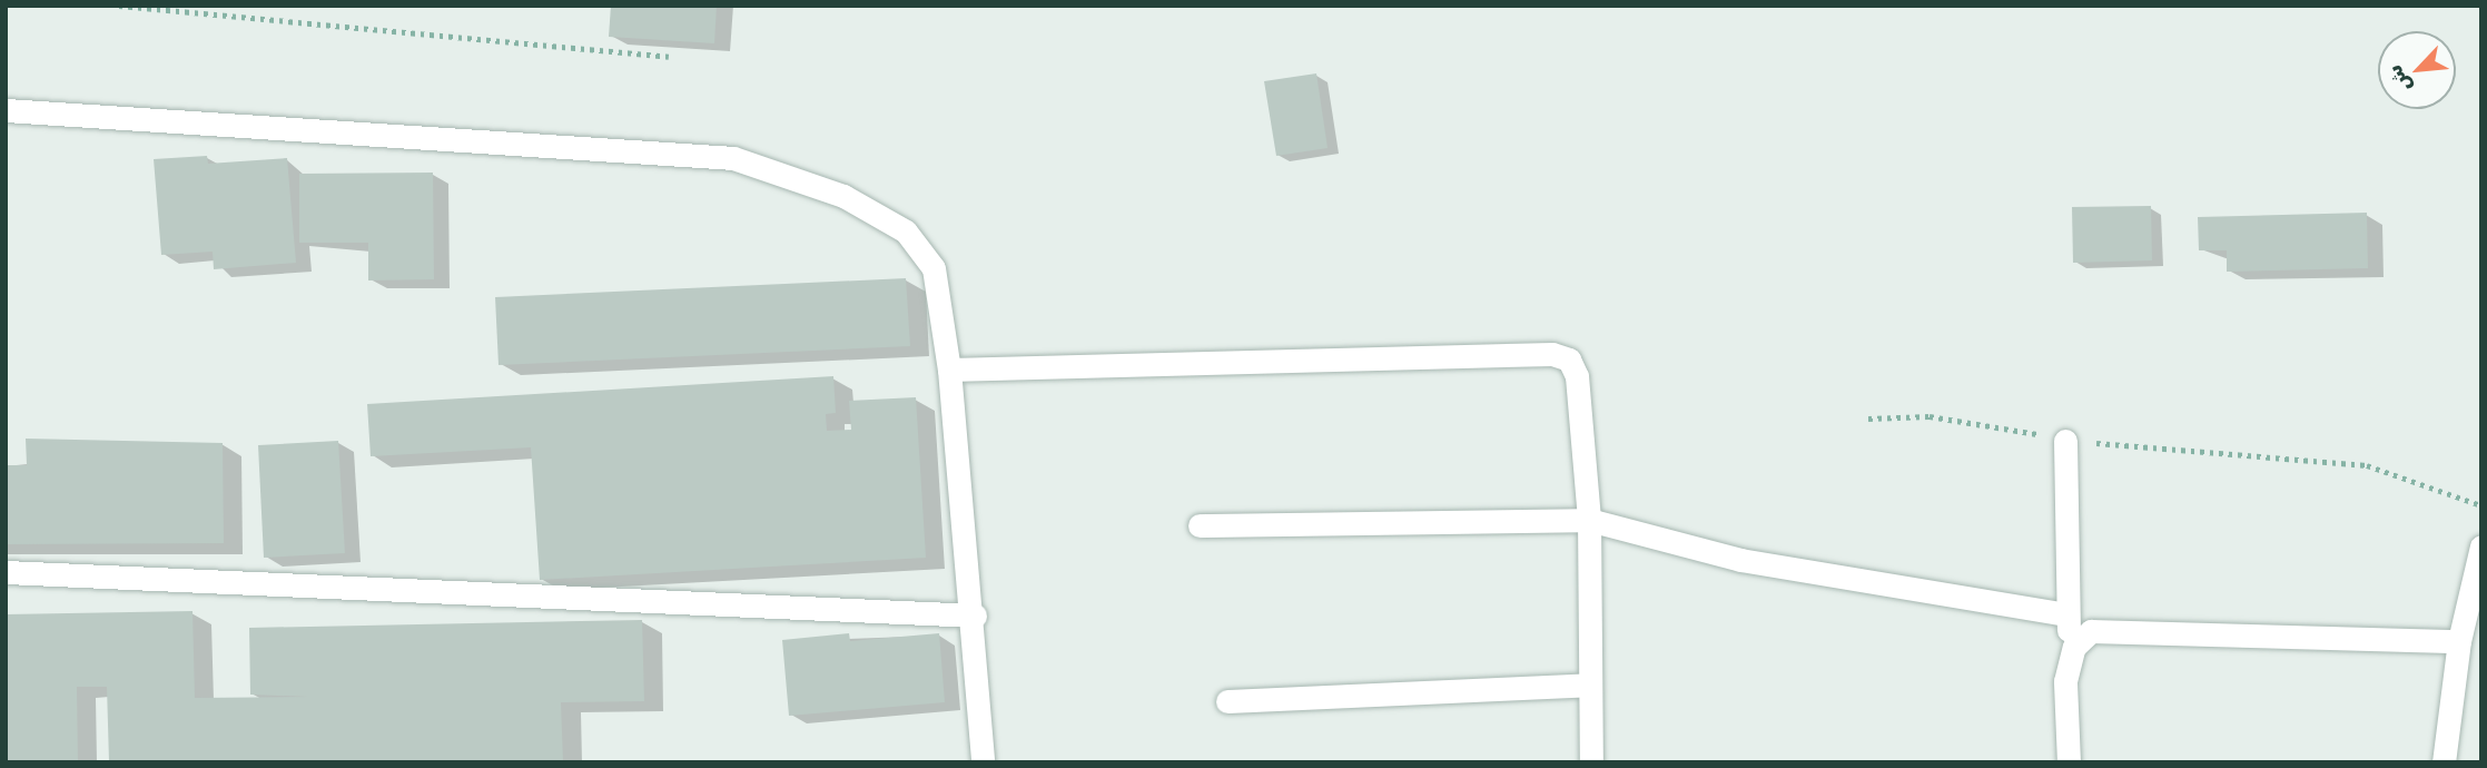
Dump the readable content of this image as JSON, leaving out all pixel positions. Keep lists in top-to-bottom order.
{
  "north": "bottom left"
}
